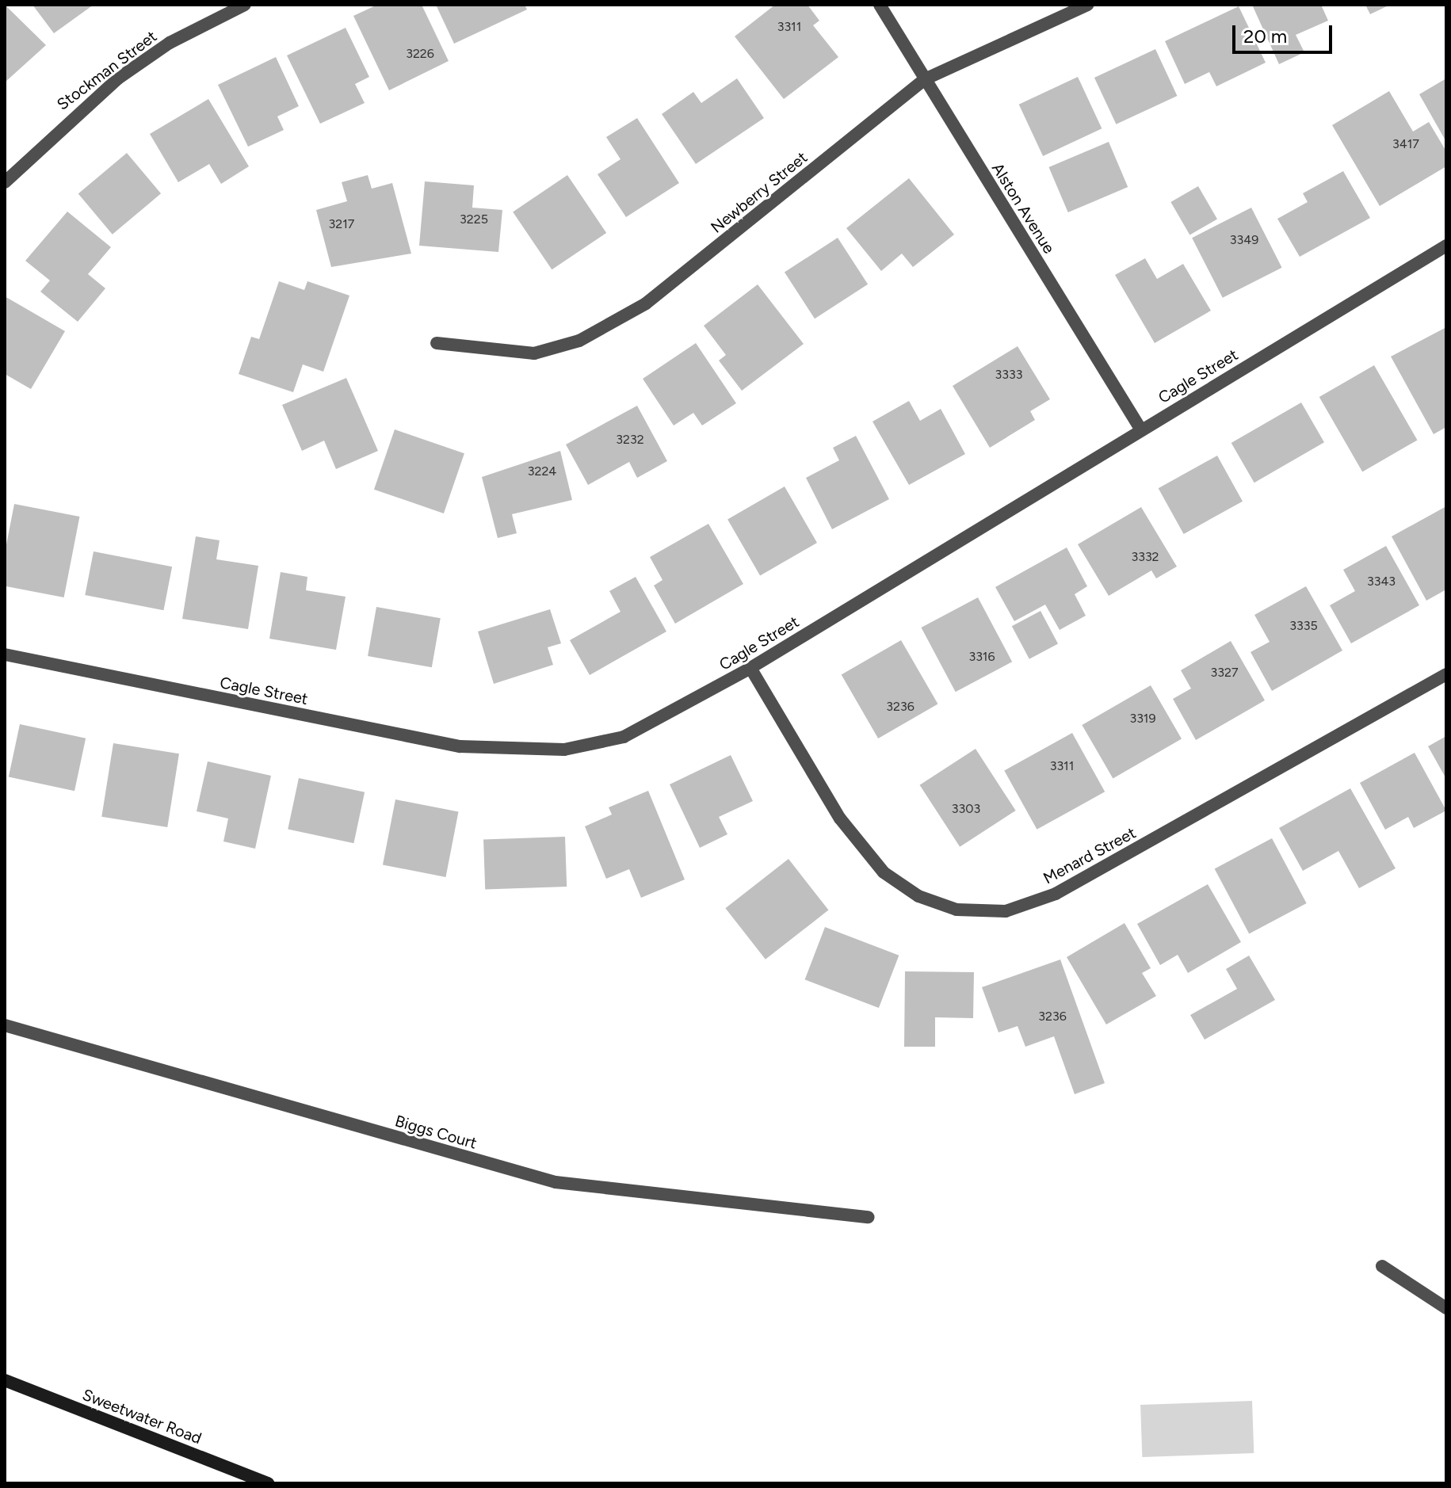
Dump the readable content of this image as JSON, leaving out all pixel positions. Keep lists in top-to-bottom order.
{
  "streets": {
    "main road": ["Sweetwater Road"],
    "street": [
      "Stockman Street",
      "Newberry Street",
      "Alston Avenue",
      "Cagle Street",
      "Menard Street",
      "Biggs Court"
    ]
  },
  "crossings": [
    ["Newberry Street", "Alston Avenue"],
    ["Alston Avenue", "Cagle Street"],
    ["Cagle Street", "Menard Street"]
  ],
  "house_numbers": [
    "3311",
    "3226",
    "3417",
    "3225",
    "3217",
    "3349",
    "3333",
    "3232",
    "3224",
    "3332",
    "3343",
    "3335",
    "3316",
    "3327",
    "3236",
    "3319",
    "3311",
    "3303",
    "3236"
  ],
  "scale_bar": "20 m"
}
